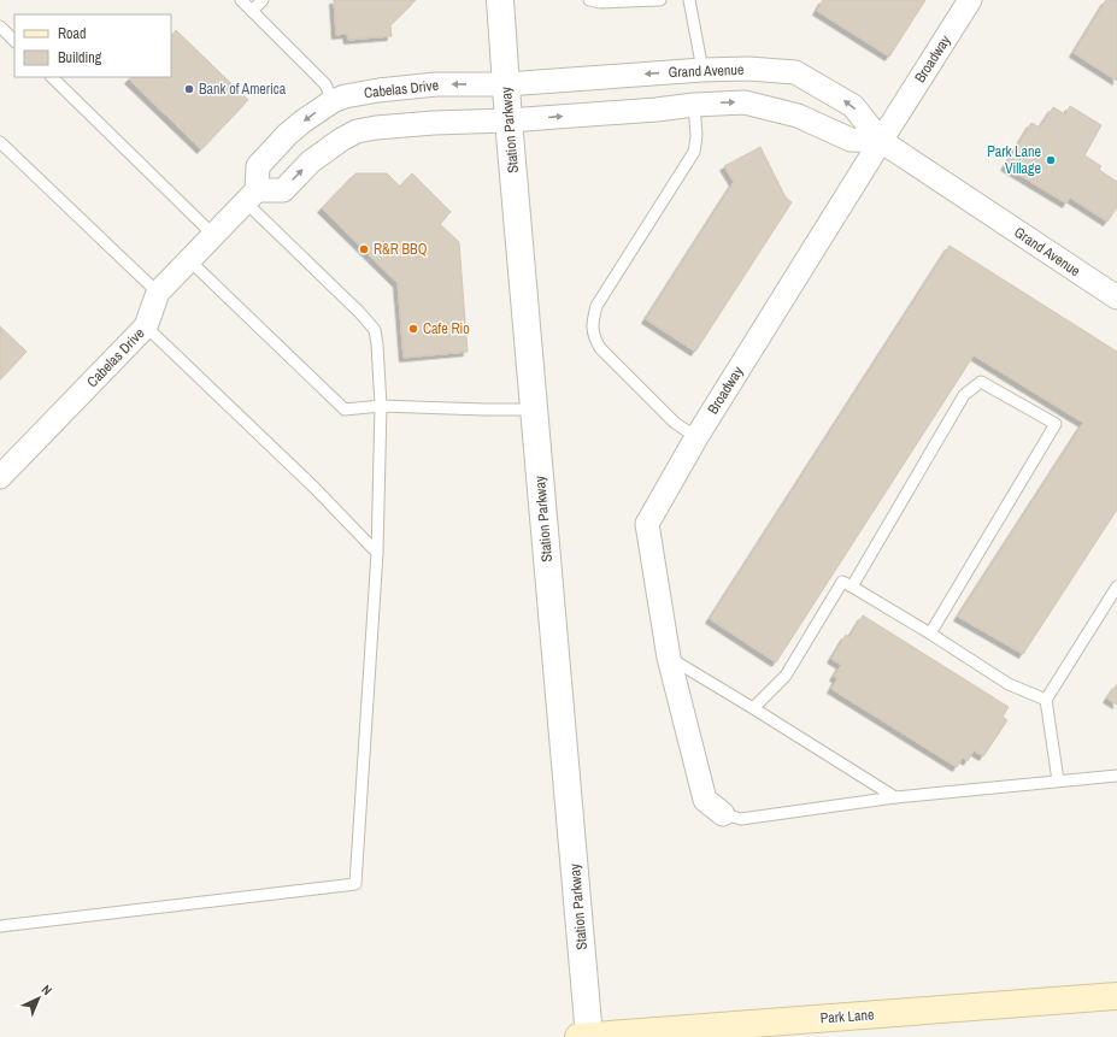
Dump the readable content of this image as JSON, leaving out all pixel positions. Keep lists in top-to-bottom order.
{
  "streets": {
    "main road": ["Park Lane"],
    "street": [
      "Broadway",
      "Grand Avenue",
      "Cabelas Drive",
      "Station Parkway"
    ]
  },
  "crossings": [
    ["Broadway", "Grand Avenue"],
    ["Grand Avenue", "Cabelas Drive"],
    ["Grand Avenue", "Station Parkway"],
    ["Cabelas Drive", "Station Parkway"],
    ["Station Parkway", "Park Lane"]
  ],
  "places": [
    "Bank of America",
    "Park Lane Village",
    "R&R BBQ",
    "Cafe Rio"
  ],
  "legend": ["Road", "Building"],
  "north": "top right"
}
